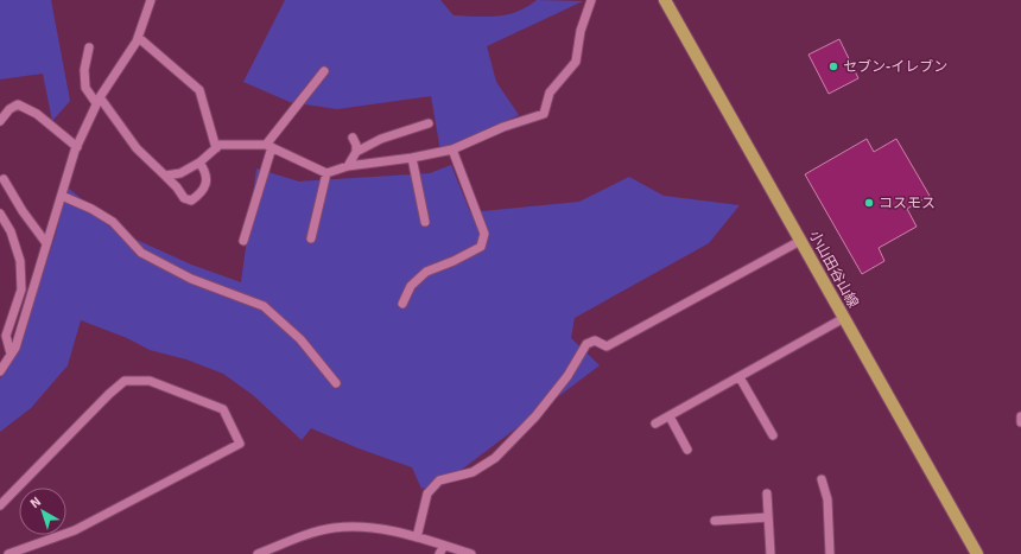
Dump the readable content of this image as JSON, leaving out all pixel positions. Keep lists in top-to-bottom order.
{
  "streets": {
    "main road": ["小山田谷山線"]
  },
  "places": ["セブン-イレブン", "コスモス"],
  "north": "top left"
}
